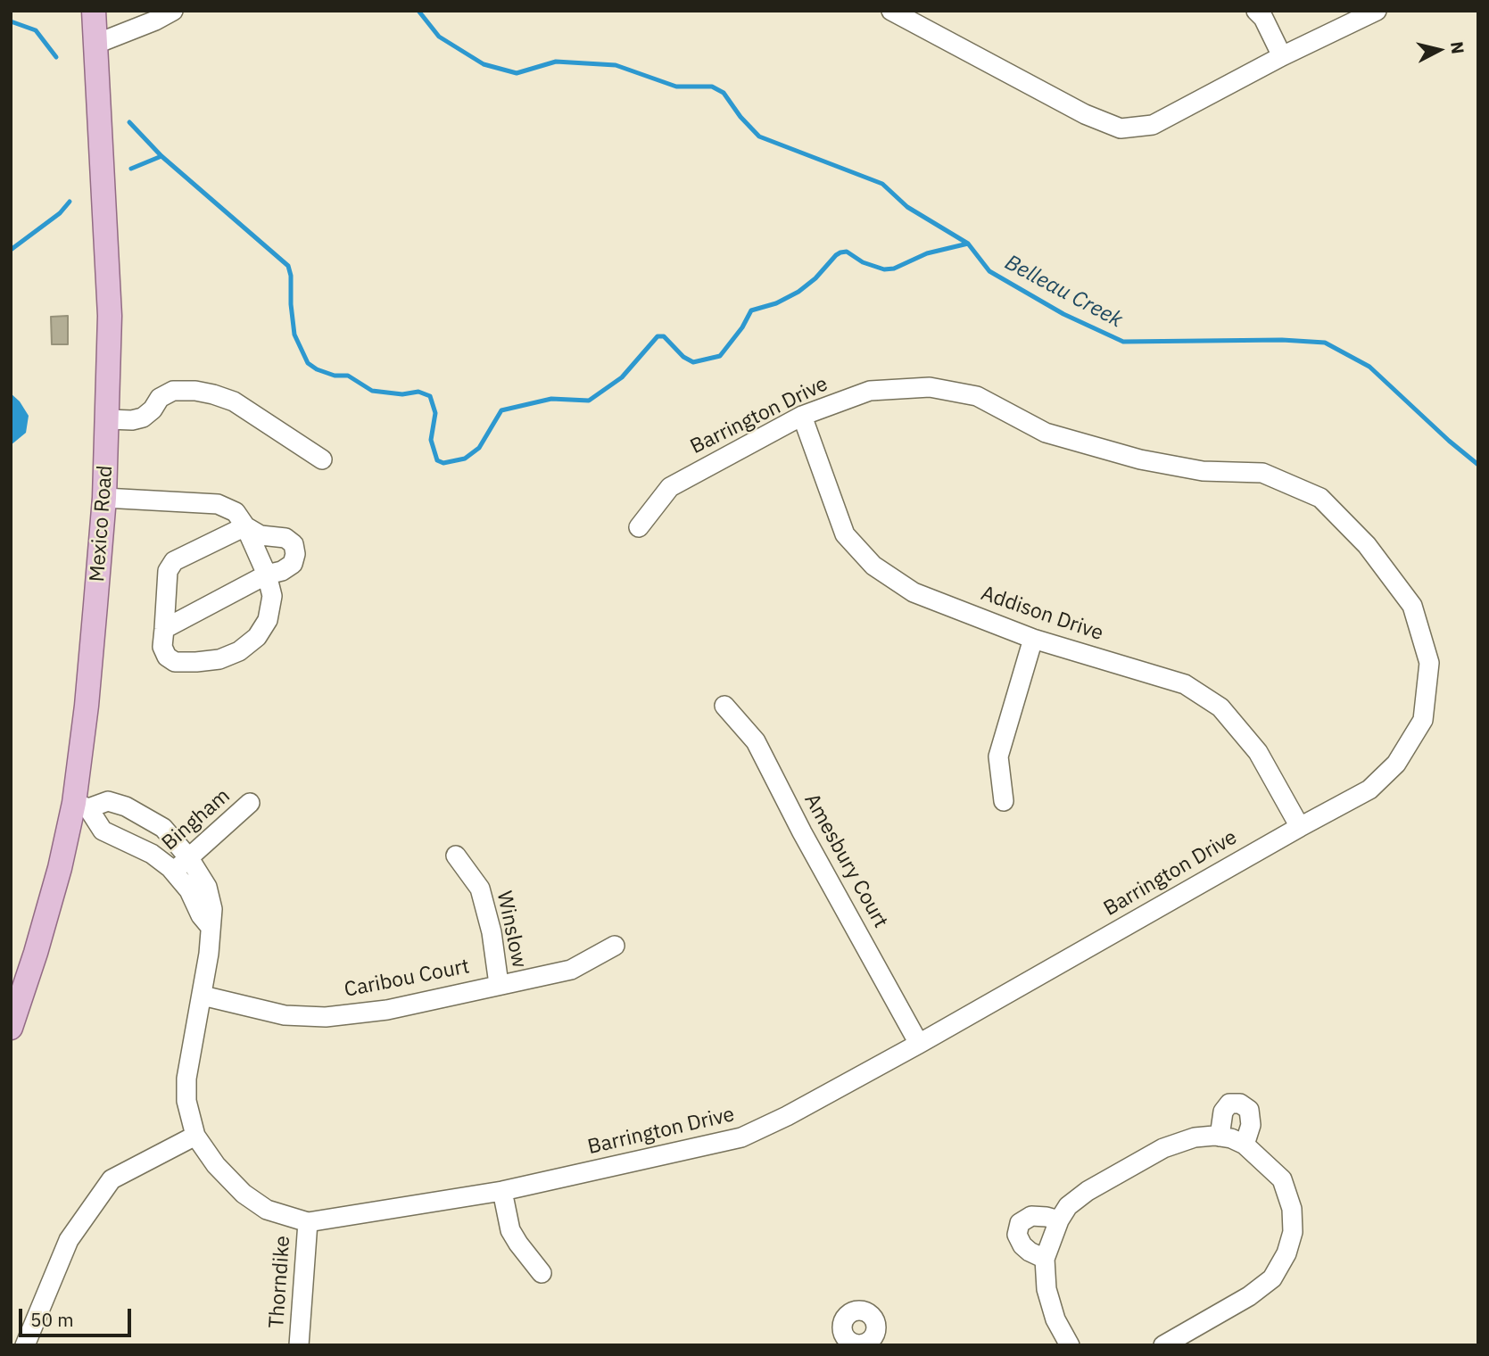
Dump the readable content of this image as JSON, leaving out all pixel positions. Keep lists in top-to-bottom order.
{
  "streets": {
    "main road": ["Mexico Road"],
    "street": [
      "Barrington Drive",
      "Addison Drive",
      "Bingham",
      "Amesbury Court",
      "Winslow",
      "Caribou Court",
      "Thorndike"
    ]
  },
  "crossings": [
    ["Barrington Drive", "Mexico Road"],
    ["Barrington Drive", "Addison Drive"],
    ["Barrington Drive", "Bingham"],
    ["Barrington Drive", "Amesbury Court"],
    ["Barrington Drive", "Caribou Court"],
    ["Barrington Drive", "Thorndike"],
    ["Winslow", "Caribou Court"]
  ],
  "water": ["Belleau Creek"],
  "scale_bar": "50 m",
  "north": "right"
}
